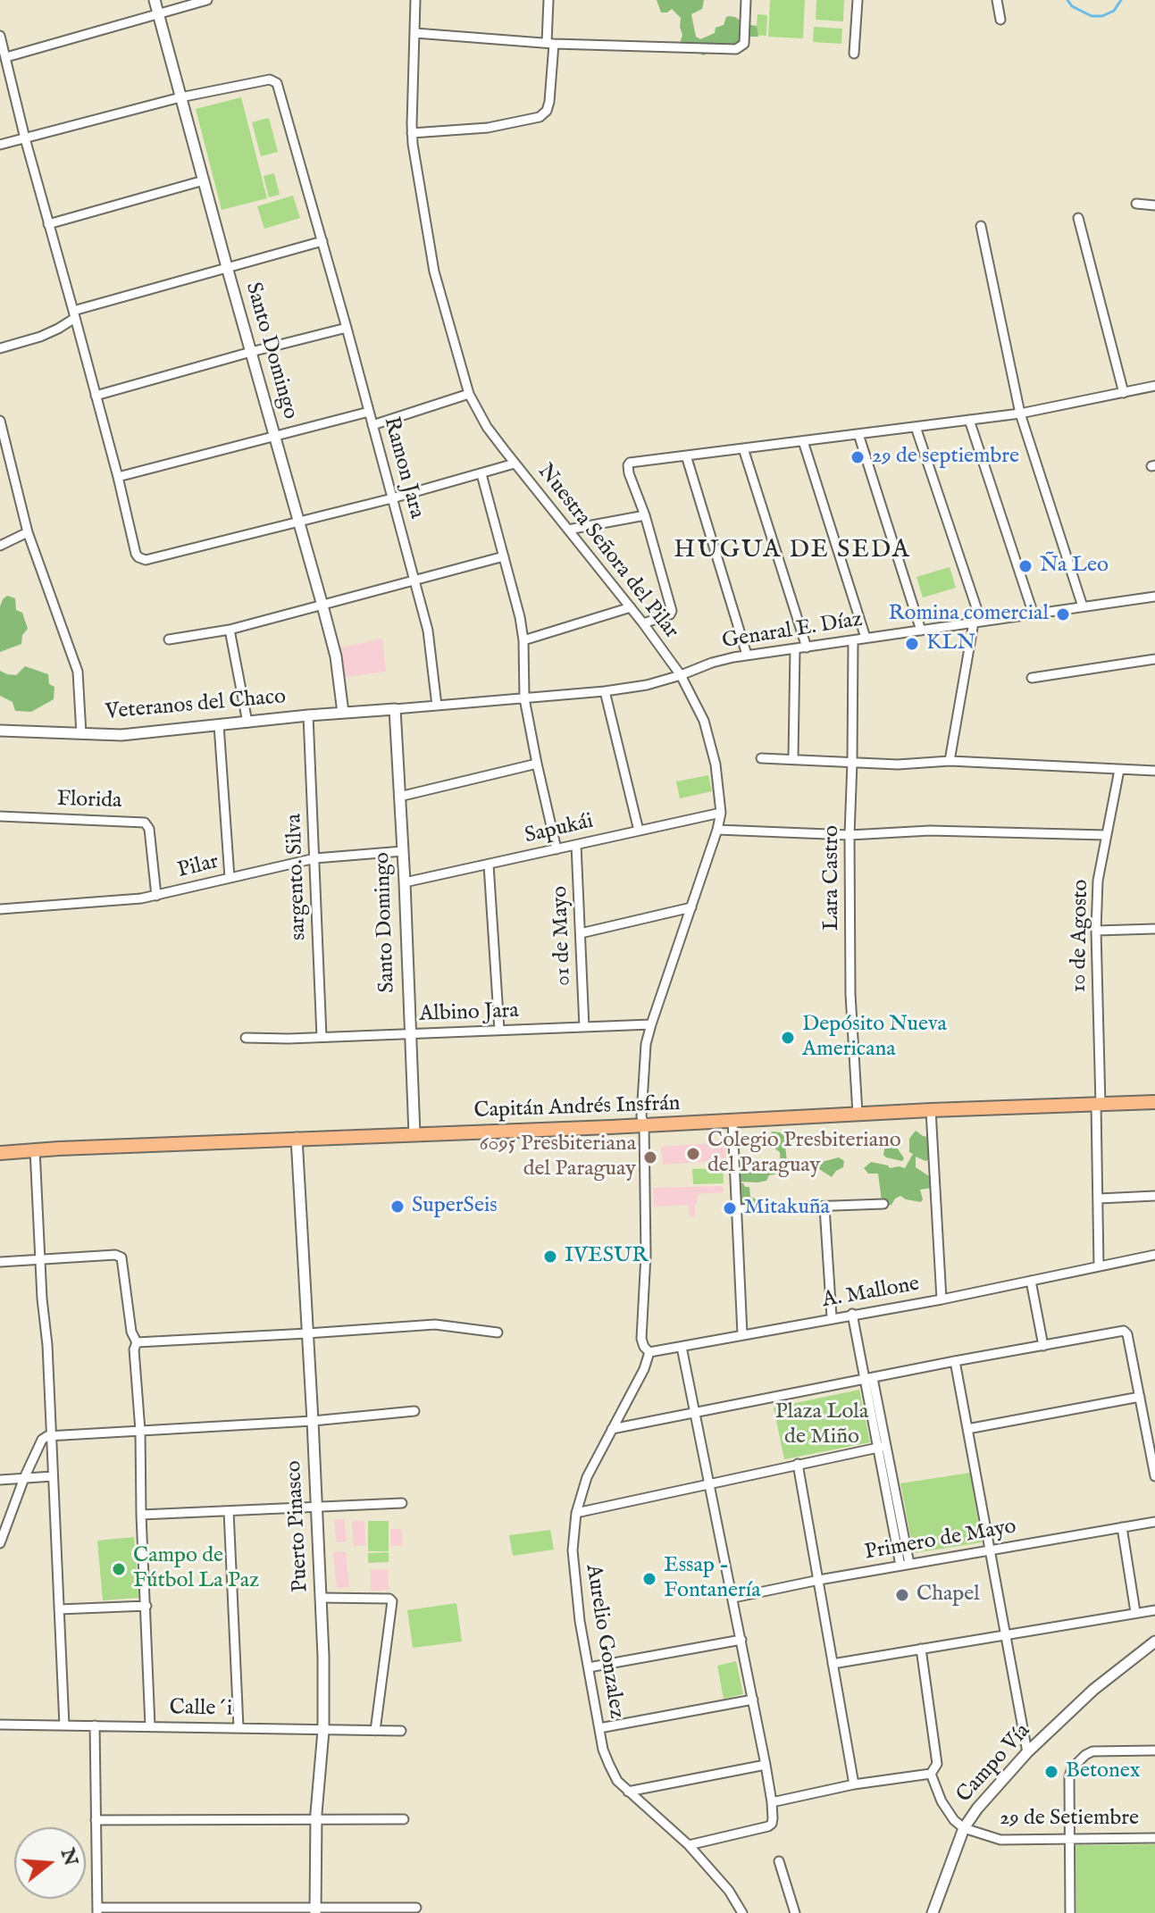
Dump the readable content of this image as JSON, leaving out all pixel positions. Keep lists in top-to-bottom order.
{
  "streets": {
    "main road": ["Capitán Andrés Insfrán"],
    "street": [
      "Santo Domingo",
      "Ramon Jara",
      "Nuestra Señora del Pilar",
      "Genaral E. Díaz",
      "Veteranos del Chaco",
      "Florida",
      "Sapukái",
      "Pilar",
      "sargento. Silva",
      "Lara Castro",
      "01 de Mayo",
      "10 de Agosto",
      "Albino Jara",
      "A. Mallone",
      "Puerto Pinasco",
      "Primero de Mayo",
      "Aurelio Gonzalez",
      "Calle´i",
      "Campo Vía",
      "29 de Setiembre"
    ]
  },
  "crossings": [
    ["Santo Domingo", "Ramon Jara"],
    ["Santo Domingo", "Genaral E. Díaz"],
    ["Santo Domingo", "Veteranos del Chaco"],
    ["Santo Domingo", "Sapukái"],
    ["Santo Domingo", "Pilar"],
    ["Santo Domingo", "Albino Jara"],
    ["Santo Domingo", "Capitán Andrés Insfrán"],
    ["Ramon Jara", "Genaral E. Díaz"],
    ["Nuestra Señora del Pilar", "Genaral E. Díaz"],
    ["Nuestra Señora del Pilar", "Sapukái"],
    ["Nuestra Señora del Pilar", "Albino Jara"],
    ["Nuestra Señora del Pilar", "Capitán Andrés Insfrán"],
    ["Genaral E. Díaz", "Veteranos del Chaco"],
    ["Genaral E. Díaz", "Lara Castro"],
    ["Veteranos del Chaco", "sargento. Silva"],
    ["Florida", "Pilar"],
    ["Sapukái", "01 de Mayo"],
    ["Pilar", "sargento. Silva"],
    ["sargento. Silva", "Albino Jara"],
    ["Lara Castro", "Capitán Andrés Insfrán"],
    ["01 de Mayo", "Albino Jara"],
    ["10 de Agosto", "Capitán Andrés Insfrán"],
    ["10 de Agosto", "A. Mallone"],
    ["Capitán Andrés Insfrán", "Puerto Pinasco"],
    ["A. Mallone", "Aurelio Gonzalez"],
    ["Puerto Pinasco", "Calle´i"],
    ["Campo Vía", "29 de Setiembre"]
  ],
  "districts": ["HUGUA DE SEDA"],
  "parks": ["Plaza Lola de Miño"],
  "places": [
    "29 de septiembre",
    "Ña Leo",
    "Romina comercial",
    "KLN",
    "Depósito Nueva Americana",
    "Colegio Presbiteriano del Paraguay",
    "6095 Presbiteriana del Paraguay",
    "SuperSeis",
    "Mitakuña",
    "IVESUR",
    "Campo de Fútbol La Paz",
    "Essap - Fontanería",
    "Chapel",
    "Betonex"
  ],
  "north": "right"
}
